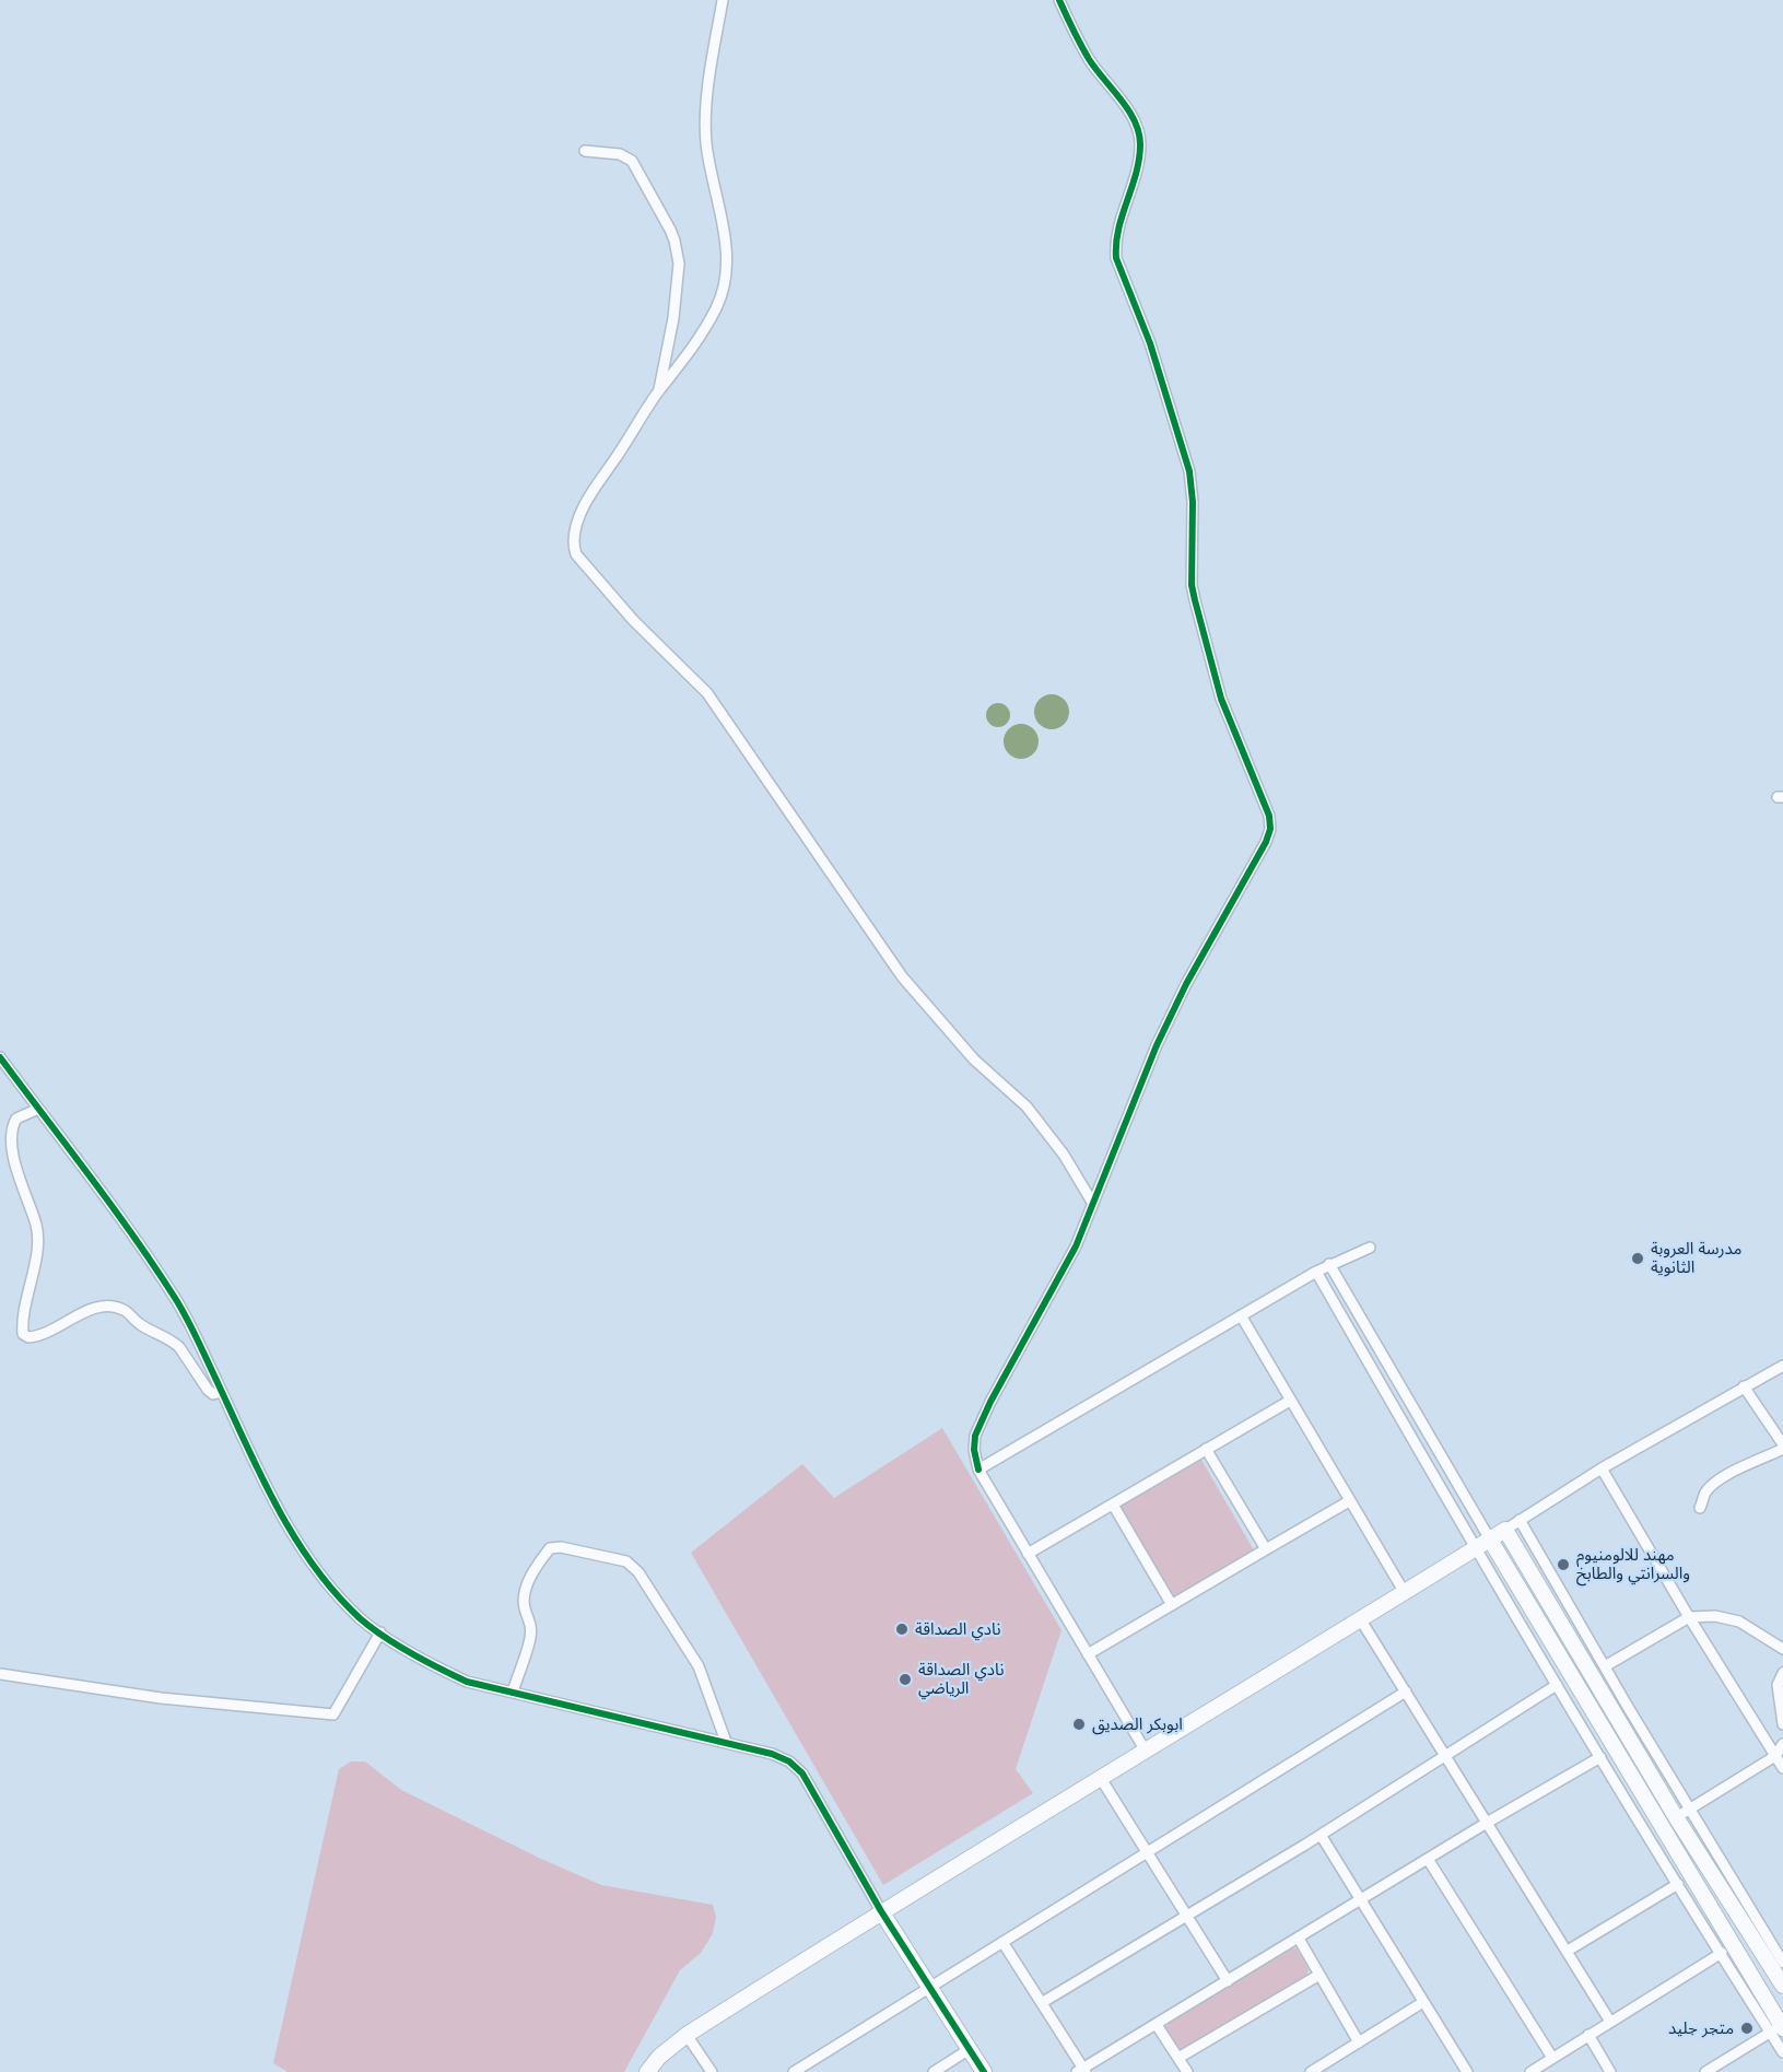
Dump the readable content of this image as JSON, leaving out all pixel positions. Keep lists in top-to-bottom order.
{
  "places": [
    "مدرسة العروبة الثانوية",
    "مهند للالومنيوم والسرانتي والطابخ",
    "نادي الصداقة",
    "نادي الصداقة الرياضي",
    "ابوبكر الصديق",
    "متجر جليد"
  ]
}
